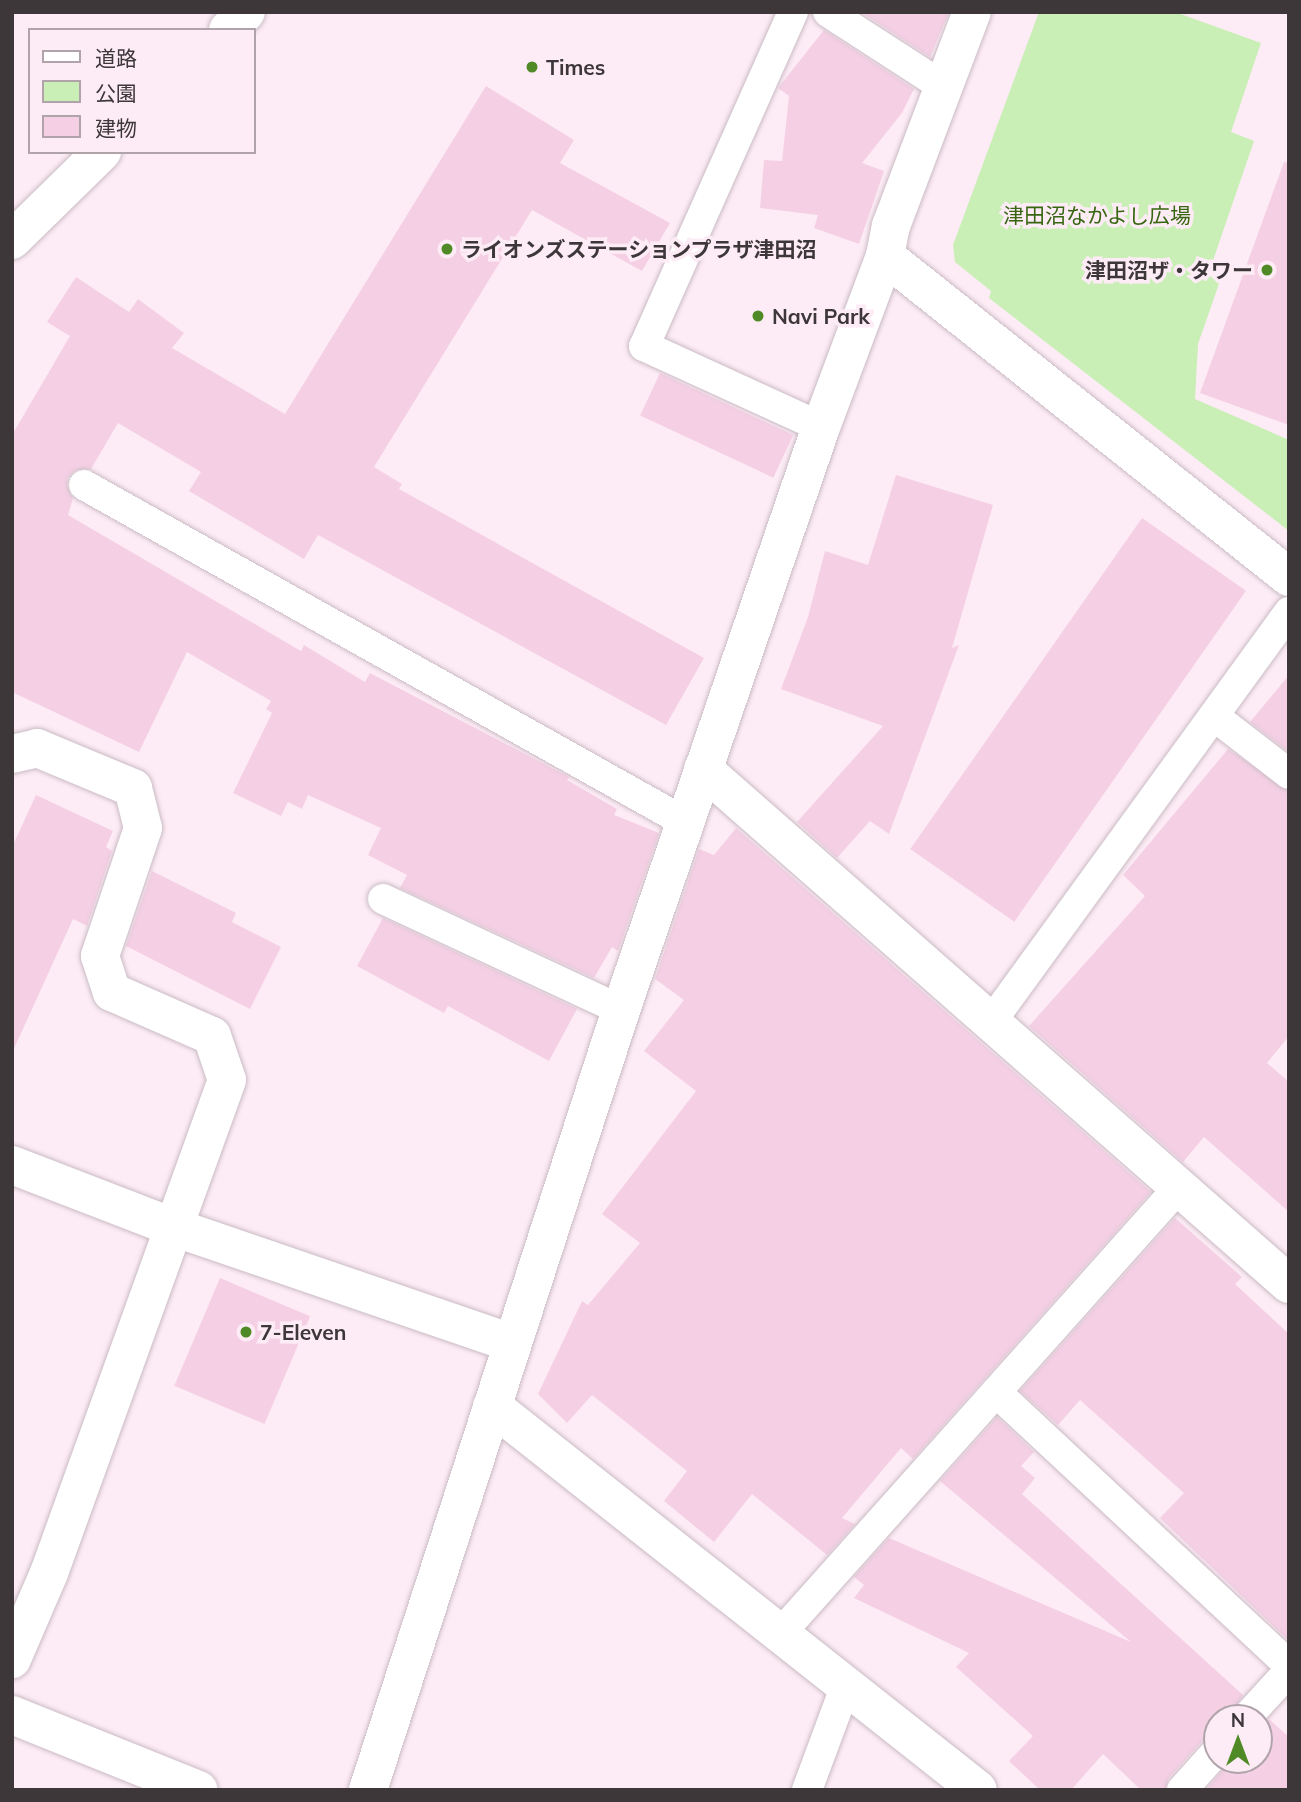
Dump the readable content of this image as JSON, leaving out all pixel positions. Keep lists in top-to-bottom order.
{
  "parks": ["津田沼なかよし広場"],
  "places": [
    "Times",
    "ライオンズステーションプラザ津田沼",
    "津田沼ザ・タワー",
    "Navi Park",
    "7-Eleven"
  ],
  "legend": ["道路", "公園", "建物"],
  "north": "top"
}
